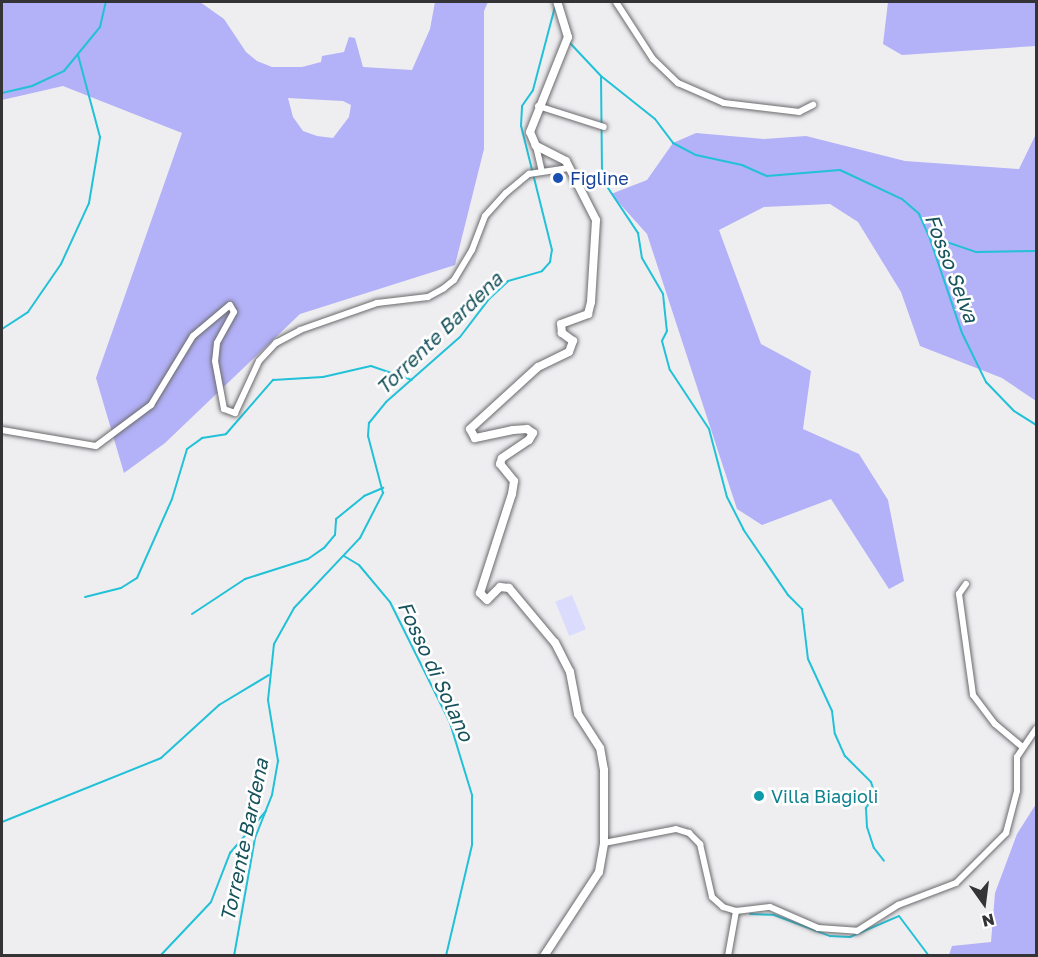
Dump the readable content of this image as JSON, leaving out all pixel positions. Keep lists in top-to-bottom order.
{
  "water": ["Fosso Selva", "Torrente Bardena", "Fosso di Solano"],
  "places": ["Figline", "Villa Biagioli"],
  "north": "bottom"
}
